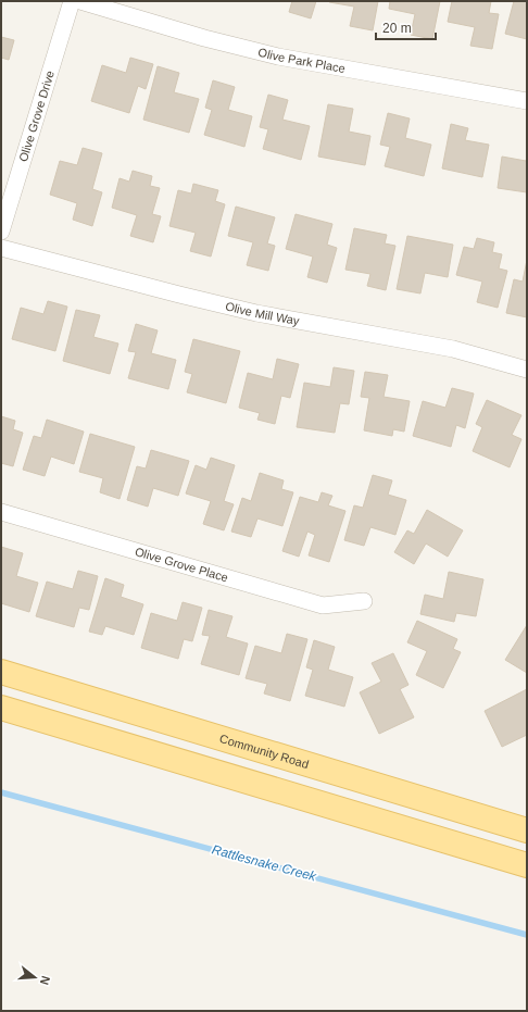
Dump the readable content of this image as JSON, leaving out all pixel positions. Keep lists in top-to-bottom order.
{
  "streets": {
    "main road": ["Community Road"],
    "street": [
      "Olive Park Place",
      "Olive Grove Drive",
      "Olive Mill Way",
      "Olive Grove Place"
    ]
  },
  "water": ["Rattlesnake Creek"],
  "scale_bar": "20 m",
  "north": "right"
}
